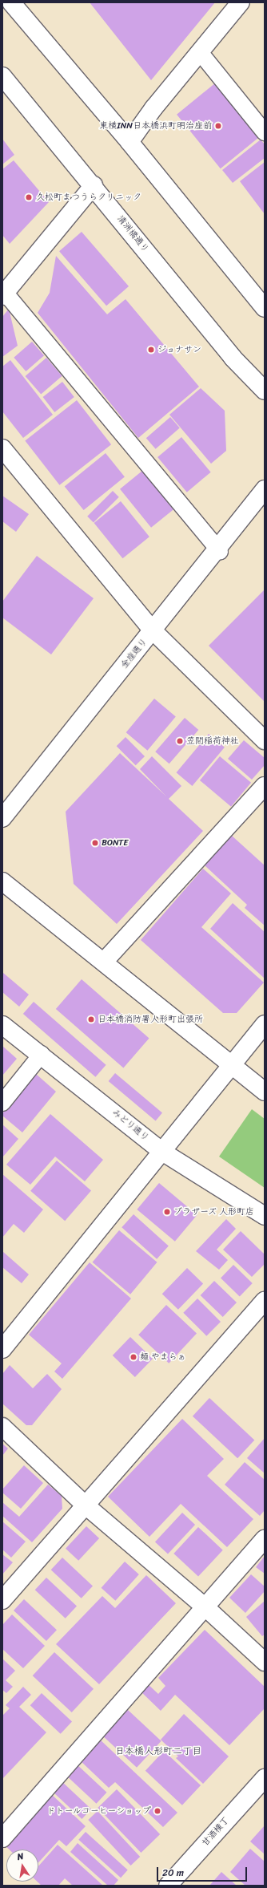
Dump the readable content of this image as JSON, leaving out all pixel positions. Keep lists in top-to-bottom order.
{
  "streets": {
    "street": [
      "清洲橋通り",
      "金座通り",
      "みどり通り",
      "甘酒横丁"
    ]
  },
  "districts": ["日本橋人形町二丁目"],
  "places": [
    "東横INN日本橋浜町明治座前",
    "久松町まつうらクリニック",
    "ジョナサン",
    "笠間稲荷神社",
    "BONTE",
    "日本橋消防署人形町出張所",
    "ブラザーズ 人形町店",
    "麺 やまらぁ",
    "ドトールコーヒーショップ"
  ],
  "scale_bar": "20 m",
  "north": "top"
}
